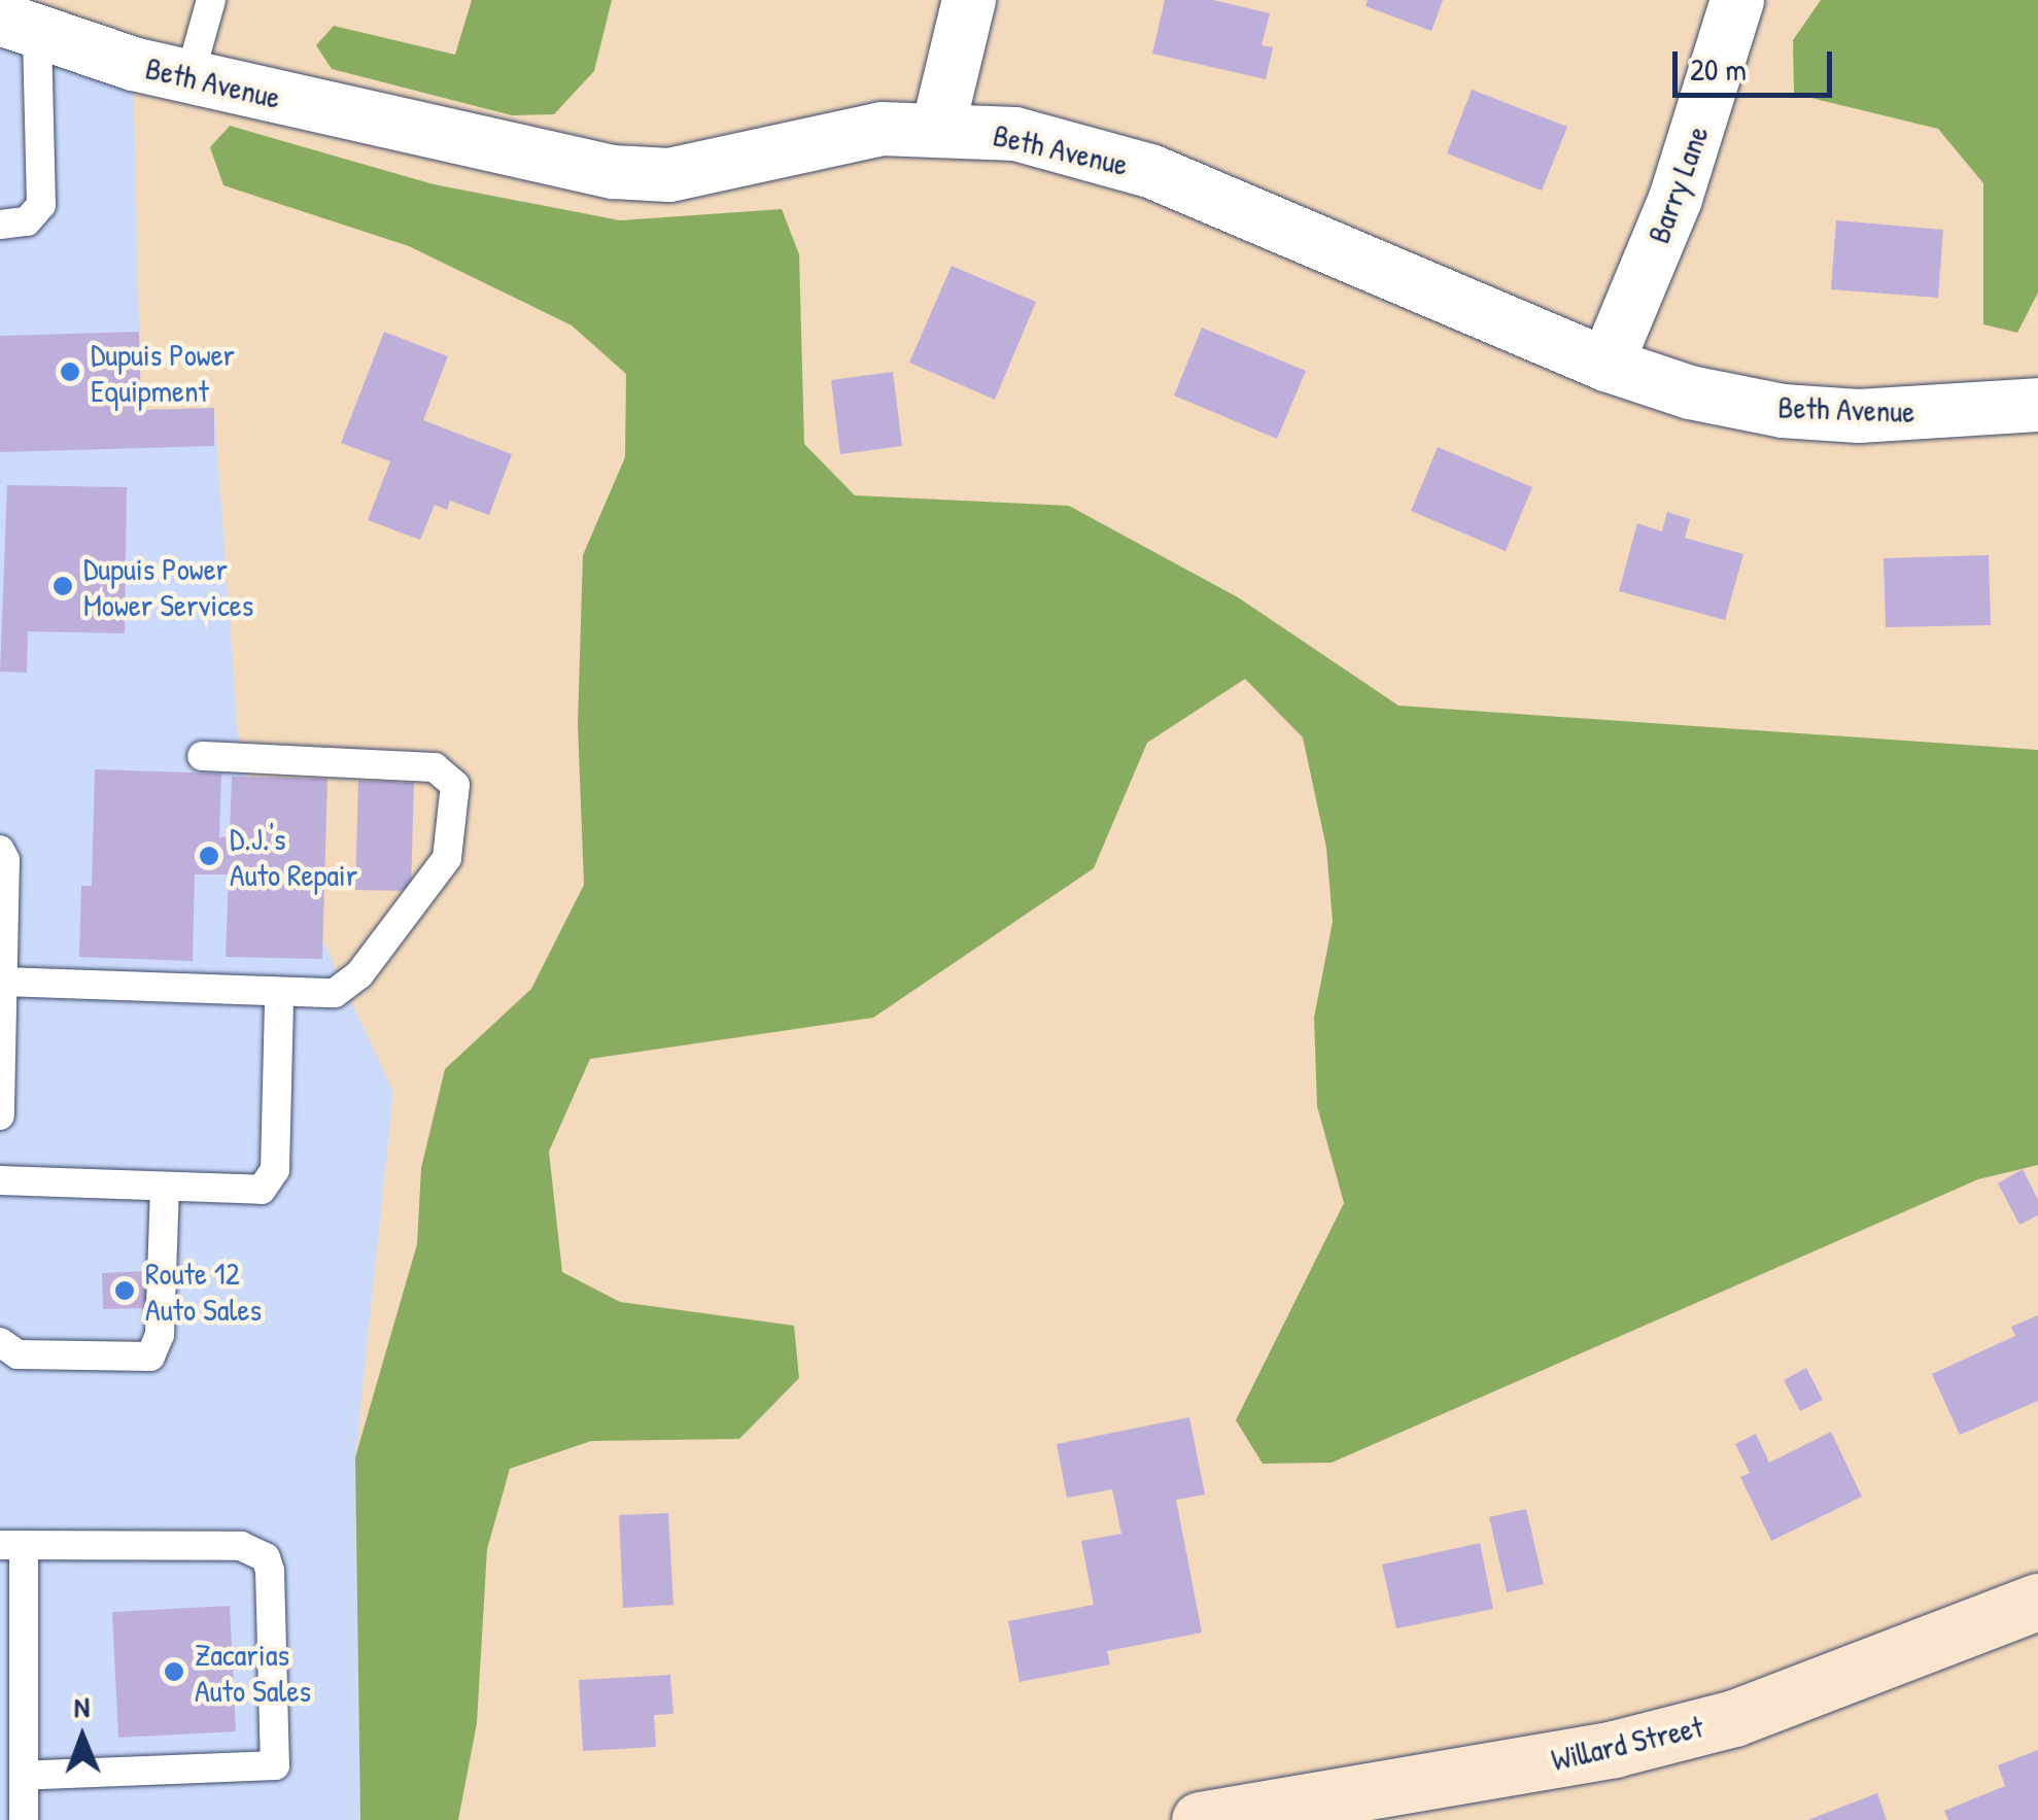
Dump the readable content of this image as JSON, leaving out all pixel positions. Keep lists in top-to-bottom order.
{
  "streets": {
    "street": ["Beth Avenue", "Barry Lane", "Willard Street"]
  },
  "crossings": [
    ["Beth Avenue", "Barry Lane"]
  ],
  "places": [
    "Dupuis Power Equipment",
    "Dupuis Power Mower Services",
    "D.J.'s Auto Repair",
    "Route 12 Auto Sales",
    "Zacarias Auto Sales"
  ],
  "scale_bar": "20 m",
  "north": "top"
}
